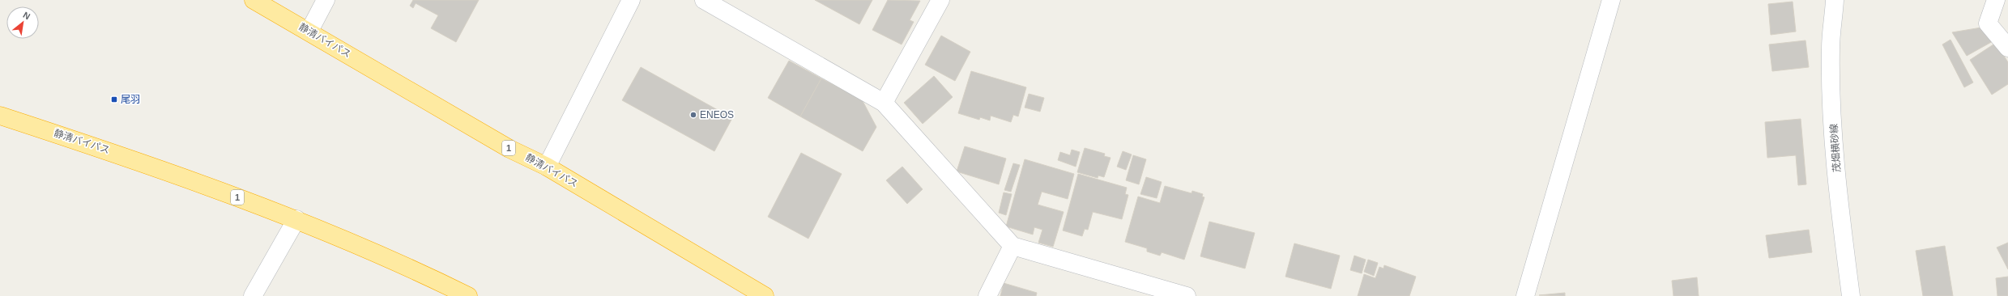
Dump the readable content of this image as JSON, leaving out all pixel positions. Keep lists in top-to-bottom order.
{
  "streets": {
    "highway": ["静清バイパス", "1"],
    "street": ["茂畑横砂線"]
  },
  "places": {
    "transit": ["尾羽"],
    "other": ["ENEOS"]
  },
  "north": "top right"
}
